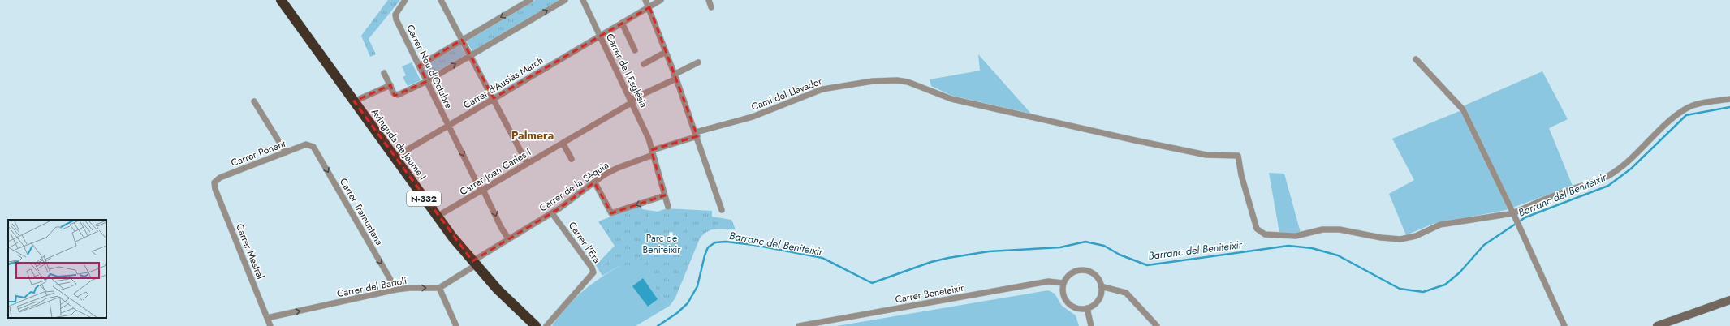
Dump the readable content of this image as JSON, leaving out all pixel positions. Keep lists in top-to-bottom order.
{
  "streets": {
    "highway": ["Avinguda de Jaume I", "N-332"],
    "street": [
      "Carrer Nou d'Octubre",
      "Carrer de l'Església",
      "Carrer d'Ausiàs March",
      "Camí del Llavador",
      "Carrer Ponent",
      "Carrer Joan Carles I",
      "Carrer de la Sèquia",
      "Carrer Tramuntana",
      "Carrer l'Era",
      "Carrer Mestral",
      "Carrer del Bartolí",
      "Carrer Beneteixir"
    ]
  },
  "crossings": [
    ["Carrer Nou d'Octubre", "Carrer d'Ausiàs March"],
    ["Carrer Nou d'Octubre", "Carrer Joan Carles I"],
    ["Carrer Nou d'Octubre", "Carrer de la Sèquia"],
    ["Carrer de l'Església", "Carrer d'Ausiàs March"],
    ["Carrer de l'Església", "Carrer Joan Carles I"],
    ["Carrer de l'Església", "Carrer de la Sèquia"],
    ["Carrer d'Ausiàs March", "Avinguda de Jaume I"],
    ["Camí del Llavador", "Carrer de la Sèquia"],
    ["Avinguda de Jaume I", "Carrer Joan Carles I"],
    ["Avinguda de Jaume I", "Carrer de la Sèquia"],
    ["Avinguda de Jaume I", "Carrer del Bartolí"],
    ["Carrer Ponent", "Carrer Tramuntana"],
    ["Carrer Ponent", "Carrer Mestral"],
    ["Carrer de la Sèquia", "Carrer l'Era"],
    ["Carrer de la Sèquia", "Carrer del Bartolí"],
    ["Carrer Tramuntana", "Carrer del Bartolí"],
    ["Carrer Mestral", "Carrer del Bartolí"]
  ],
  "one_way": ["Carrer Nou d'Octubre", "Carrer Tramuntana", "Carrer del Bartolí"],
  "districts": ["Palmera"],
  "water": ["Barranc del Beniteixir"],
  "parks": ["Parc de Beniteixir"]
}
